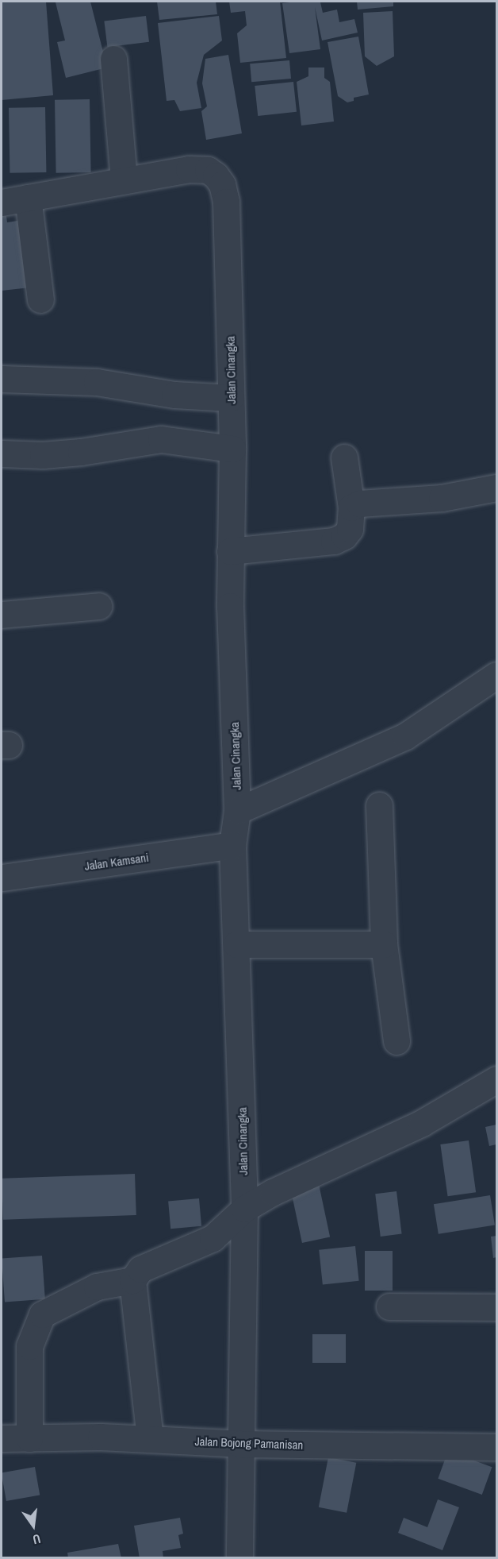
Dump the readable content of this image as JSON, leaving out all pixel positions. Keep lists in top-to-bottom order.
{
  "streets": {
    "street": ["Jalan Cinangka", "Jalan Kamsani", "Jalan Bojong Pamanisan"]
  },
  "crossings": [
    ["Jalan Cinangka", "Jalan Kamsani"],
    ["Jalan Cinangka", "Jalan Bojong Pamanisan"]
  ],
  "north": "bottom"
}
